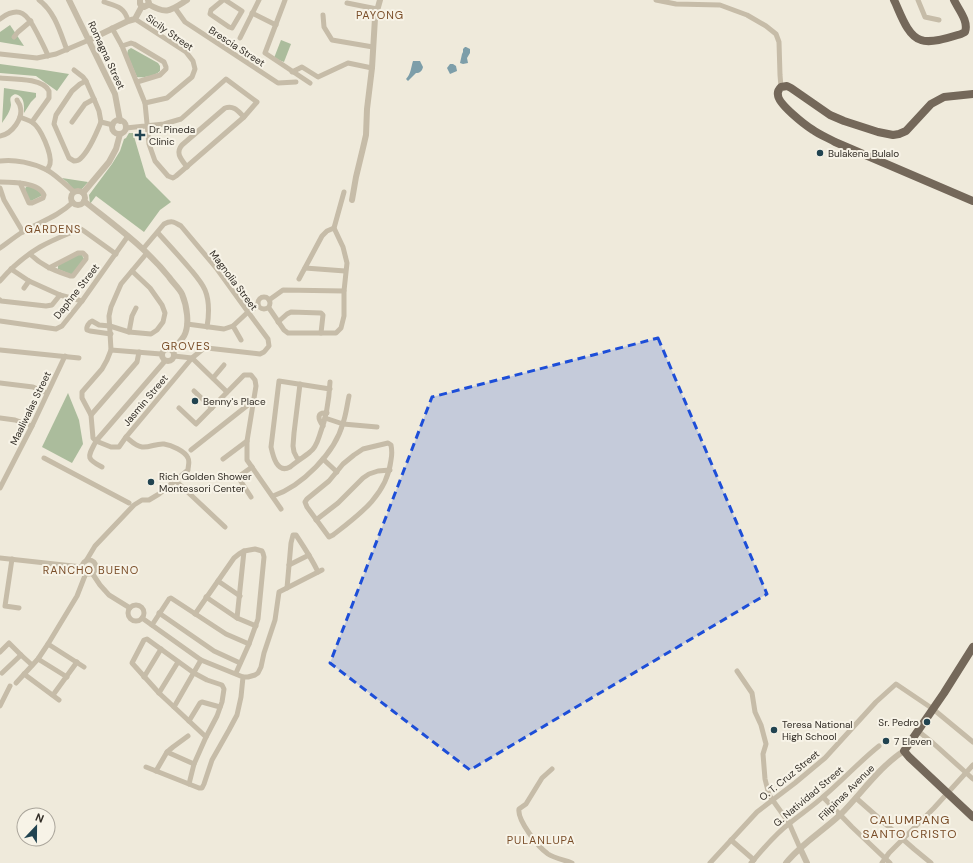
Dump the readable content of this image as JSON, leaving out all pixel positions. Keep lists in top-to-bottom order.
{
  "streets": {
    "street": [
      "Sicily Street",
      "Brescia Street",
      "Romagna Street",
      "Magnolia Street",
      "Daphne Street",
      "Jasmin Street",
      "Maaliwalas Street",
      "O. T. Cruz Street",
      "Filipinas Avenue",
      "G. Natividad Street"
    ]
  },
  "crossings": [
    ["Magnolia Street", "Jasmin Street"]
  ],
  "districts": [
    "PAYONG",
    "GARDENS",
    "GROVES",
    "RANCHO BUENO",
    "CALUMPANG SANTO CRISTO",
    "PULANLUPA"
  ],
  "places": {
    "health": ["Dr. Pineda Clinic"],
    "other": [
      "Bulakena Bulalo",
      "Benny's Place",
      "Rich Golden Shower Montessori Center",
      "Sr. Pedro",
      "Teresa National High School",
      "7 Eleven"
    ]
  },
  "north": "top"
}
